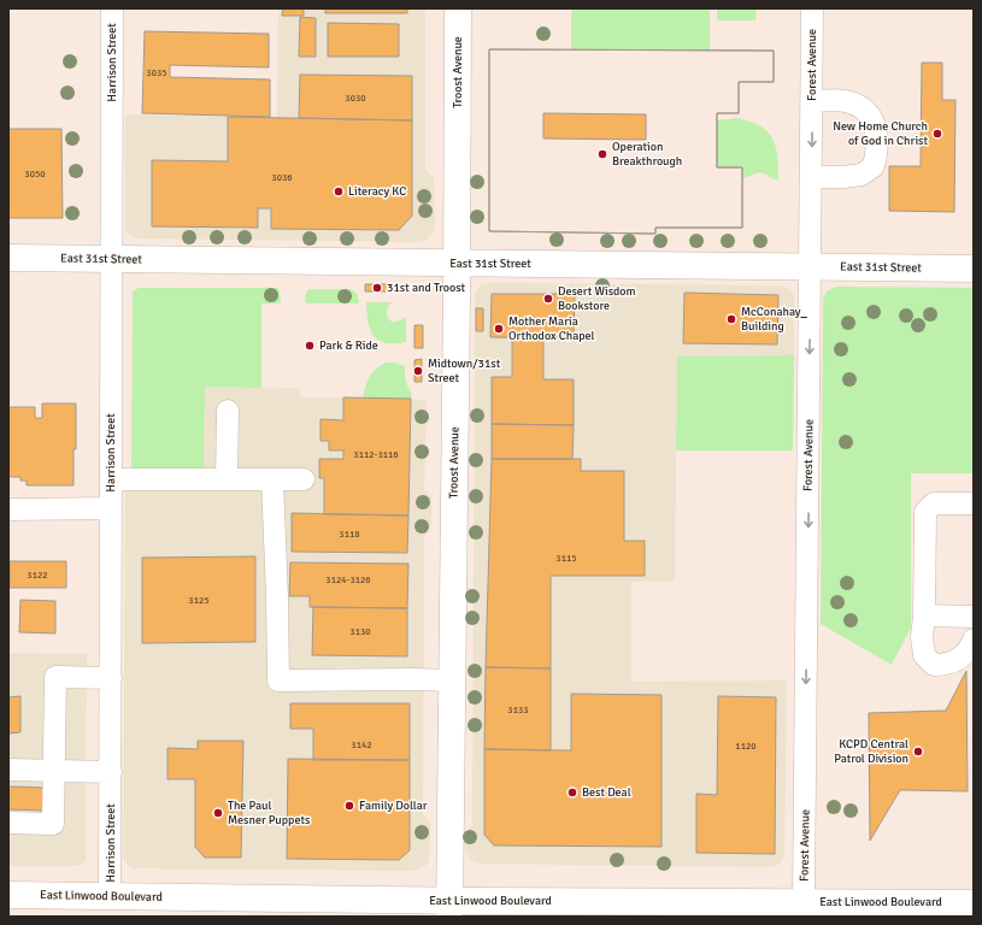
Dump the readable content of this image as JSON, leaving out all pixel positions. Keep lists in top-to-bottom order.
{
  "streets": {
    "main road": ["Troost Avenue", "East 31st Street", "East Linwood Boulevard"],
    "street": ["Harrison Street", "Forest Avenue"]
  },
  "crossings": [
    ["Harrison Street", "East 31st Street"],
    ["Harrison Street", "East Linwood Boulevard"],
    ["Forest Avenue", "East 31st Street"],
    ["Forest Avenue", "East Linwood Boulevard"],
    ["Troost Avenue", "East 31st Street"],
    ["Troost Avenue", "East Linwood Boulevard"]
  ],
  "one_way": ["Forest Avenue"],
  "places": [
    "New Home Church of God in Christ",
    "Operation Breakthrough",
    "Literacy KC",
    "31st and Troost",
    "Desert Wisdom Bookstore",
    "McConahay_ Building",
    "Mother Maria Orthodox Chapel",
    "Park & Ride",
    "Midtown/31st Street",
    "KCPD Central Patrol Division",
    "Best Deal",
    "Family Dollar",
    "The Paul Mesner Puppets"
  ],
  "house_numbers": [
    "3035",
    "3030",
    "3050",
    "3036",
    "3112-3116",
    "3118",
    "3115",
    "3122",
    "3124-3126",
    "3125",
    "3130",
    "3133",
    "3142",
    "1120"
  ]
}
